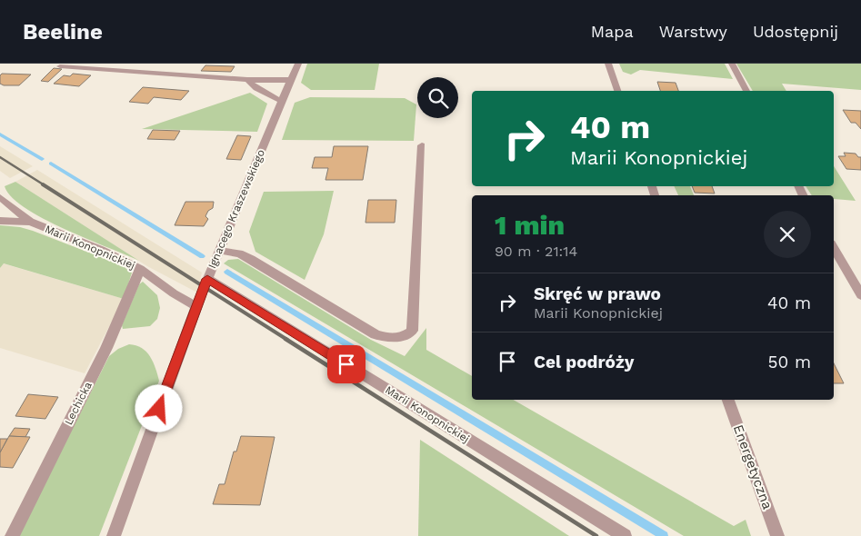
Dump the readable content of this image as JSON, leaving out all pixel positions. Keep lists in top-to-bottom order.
{
  "streets": {
    "street": [
      "Ignacego Kraszewskiego",
      "Marii Konopnickiej",
      "Lechicka",
      "Energetyczna"
    ]
  },
  "crossings": [
    ["Ignacego Kraszewskiego", "Marii Konopnickiej"],
    ["Marii Konopnickiej", "Lechicka"]
  ],
  "page": {
    "header": "Beeline",
    "nav": ["Mapa", "Warstwy", "Udostępnij"],
    "turn": ["40 m", "Marii Konopnickiej"],
    "heading": ["1 min", "90 m · 21:14"],
    "list": [
      {
        "name": "Skręć w prawo",
        "note": "Marii Konopnickiej",
        "value": "40 m"
      },
      {
        "name": "Cel podróży",
        "value": "50 m"
      }
    ]
  }
}
